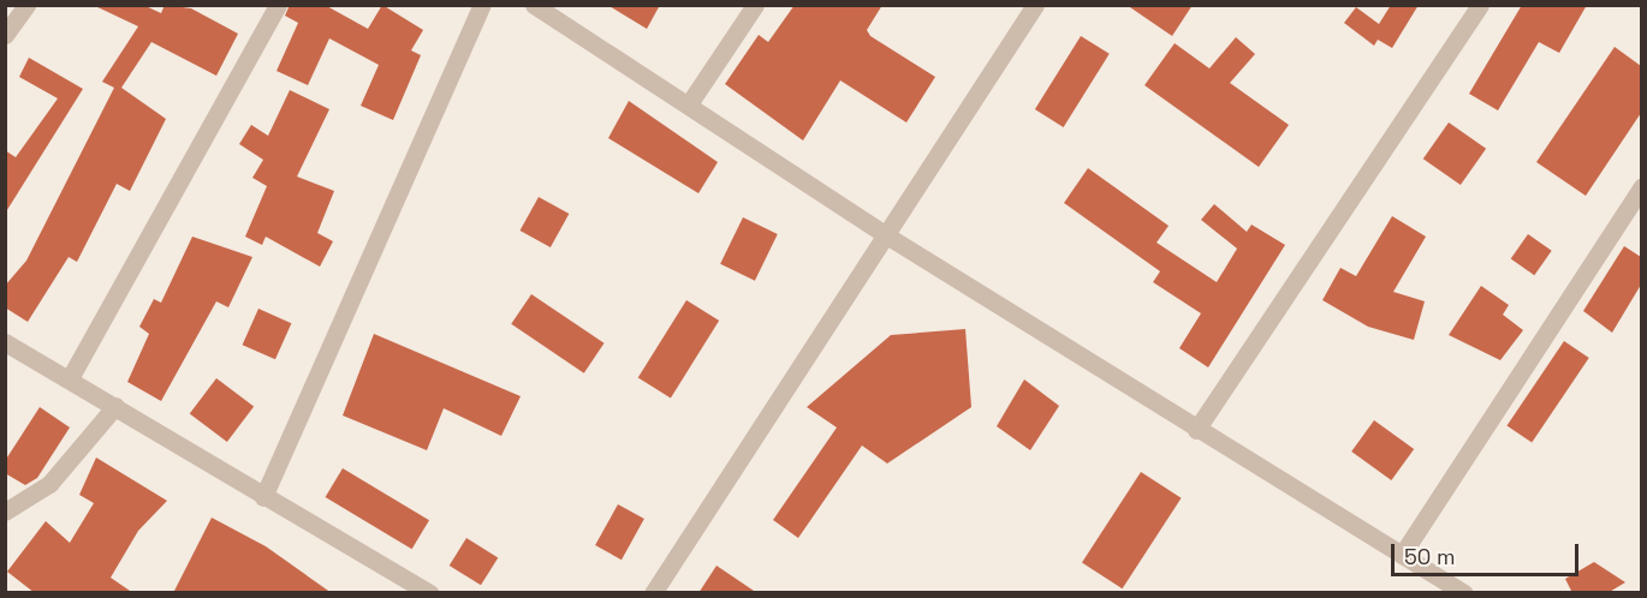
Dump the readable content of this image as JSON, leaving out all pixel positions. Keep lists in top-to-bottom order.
{
  "scale_bar": "50 m"
}
